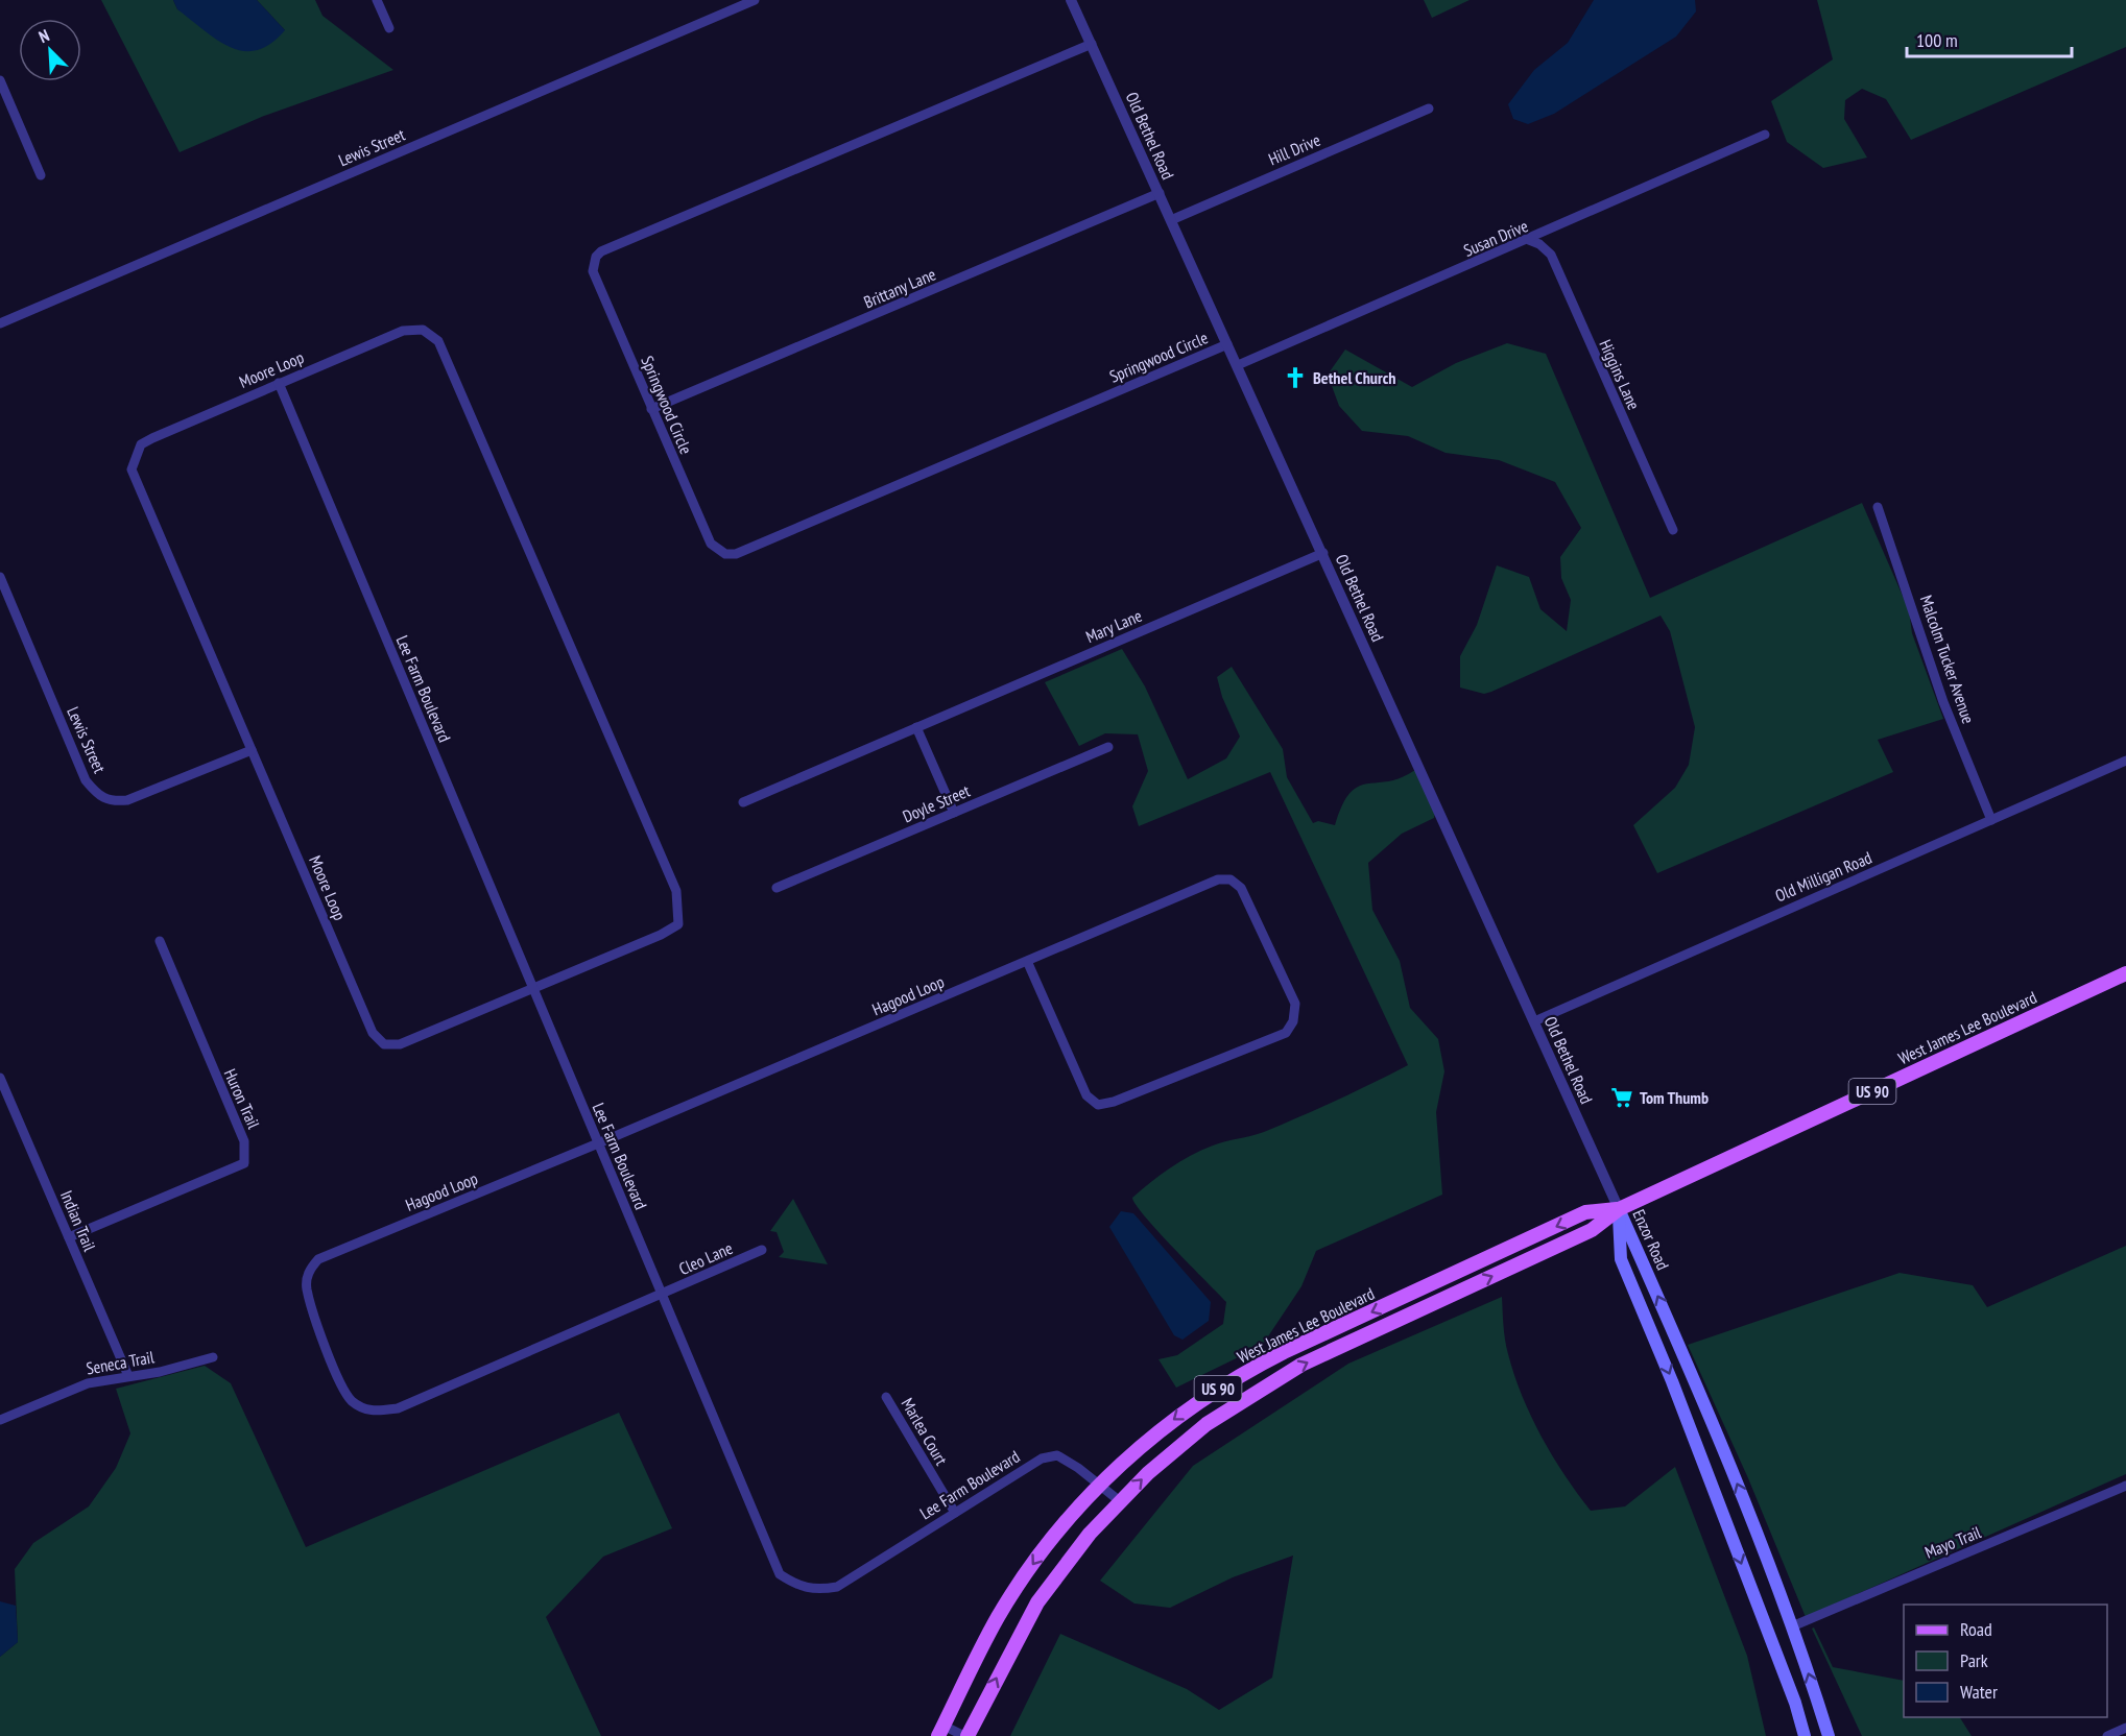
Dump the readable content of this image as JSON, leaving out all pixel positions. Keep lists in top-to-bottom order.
{
  "streets": {
    "main road": ["West James Lee Boulevard", "US 90", "Enzor Road"],
    "street": [
      "Old Bethel Road",
      "Lewis Street",
      "Hill Drive",
      "Susan Drive",
      "Brittany Lane",
      "Springwood Circle",
      "Moore Loop",
      "Higgins Lane",
      "Mary Lane",
      "Malcolm Tucker Avenue",
      "Lee Farm Boulevard",
      "Doyle Street",
      "Old Milligan Road",
      "Hagood Loop",
      "Huron Trail",
      "Indian Trail",
      "Cleo Lane",
      "Seneca Trail",
      "Marlea Court",
      "Mayo Trail"
    ]
  },
  "crossings": [
    ["Old Bethel Road", "Hill Drive"],
    ["Old Bethel Road", "Susan Drive"],
    ["Old Bethel Road", "Brittany Lane"],
    ["Old Bethel Road", "Springwood Circle"],
    ["Old Bethel Road", "Mary Lane"],
    ["Old Bethel Road", "Old Milligan Road"],
    ["Old Bethel Road", "West James Lee Boulevard"],
    ["Old Bethel Road", "Enzor Road"],
    ["Lewis Street", "Moore Loop"],
    ["Susan Drive", "Higgins Lane"],
    ["Brittany Lane", "Springwood Circle"],
    ["Moore Loop", "Lee Farm Boulevard"],
    ["Malcolm Tucker Avenue", "Old Milligan Road"],
    ["Lee Farm Boulevard", "Hagood Loop"],
    ["Lee Farm Boulevard", "West James Lee Boulevard"],
    ["Lee Farm Boulevard", "Cleo Lane"],
    ["Lee Farm Boulevard", "Marlea Court"],
    ["Hagood Loop", "Cleo Lane"],
    ["West James Lee Boulevard", "Enzor Road"],
    ["Huron Trail", "Indian Trail"],
    ["Indian Trail", "Seneca Trail"],
    ["Enzor Road", "Mayo Trail"]
  ],
  "places": {
    "church": ["Bethel Church"],
    "supermarket": ["Tom Thumb"]
  },
  "legend": ["Road", "Park", "Water"],
  "scale_bar": "100 m",
  "north": "top left"
}
